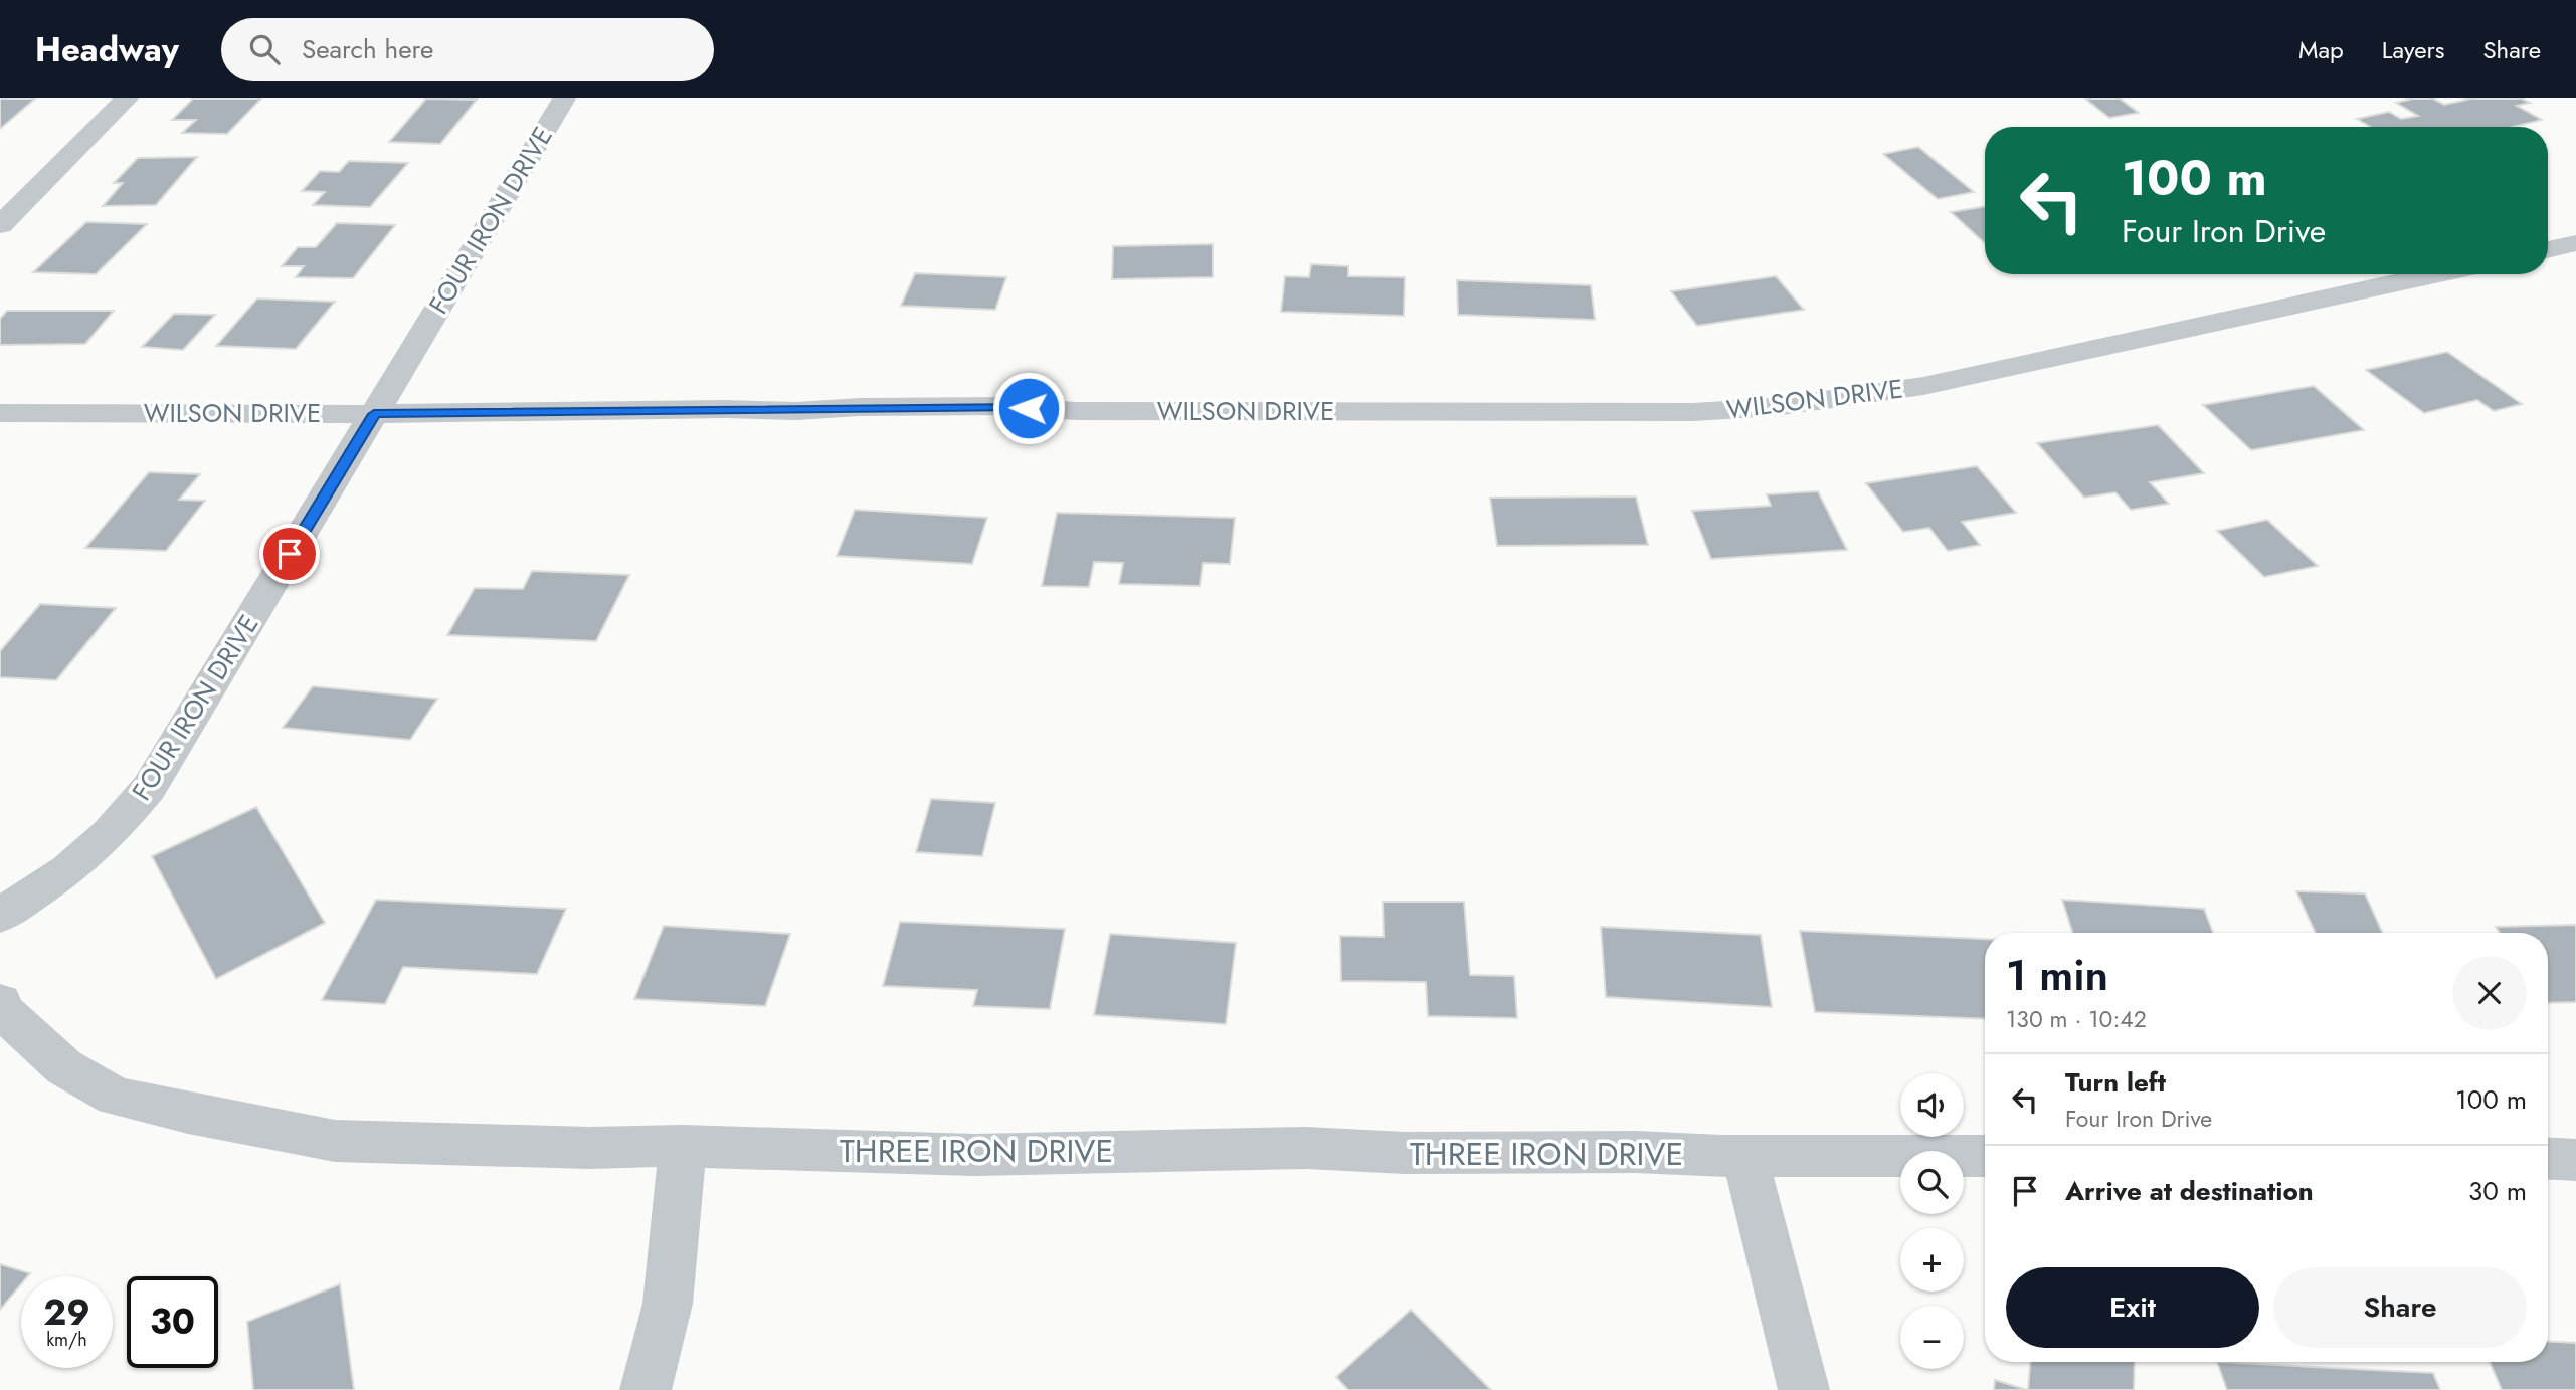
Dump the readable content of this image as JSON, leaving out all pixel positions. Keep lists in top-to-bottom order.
{
  "streets": {
    "street": ["FOUR IRON DRIVE", "WILSON DRIVE", "THREE IRON DRIVE"]
  },
  "crossings": [
    ["FOUR IRON DRIVE", "WILSON DRIVE"]
  ],
  "page": {
    "header": "Headway",
    "search": "Search here",
    "nav": ["Map", "Layers", "Share"],
    "turn": ["100 m", "Four Iron Drive"],
    "heading": ["1 min", "130 m · 10:42"],
    "list": [
      {
        "name": "Turn left",
        "note": "Four Iron Drive",
        "value": "100 m"
      },
      {
        "name": "Arrive at destination",
        "value": "30 m"
      }
    ],
    "map_buttons": ["+", "−"],
    "buttons": ["Exit", "Share"],
    "speed": "29 km/h",
    "limit": "30"
  }
}
